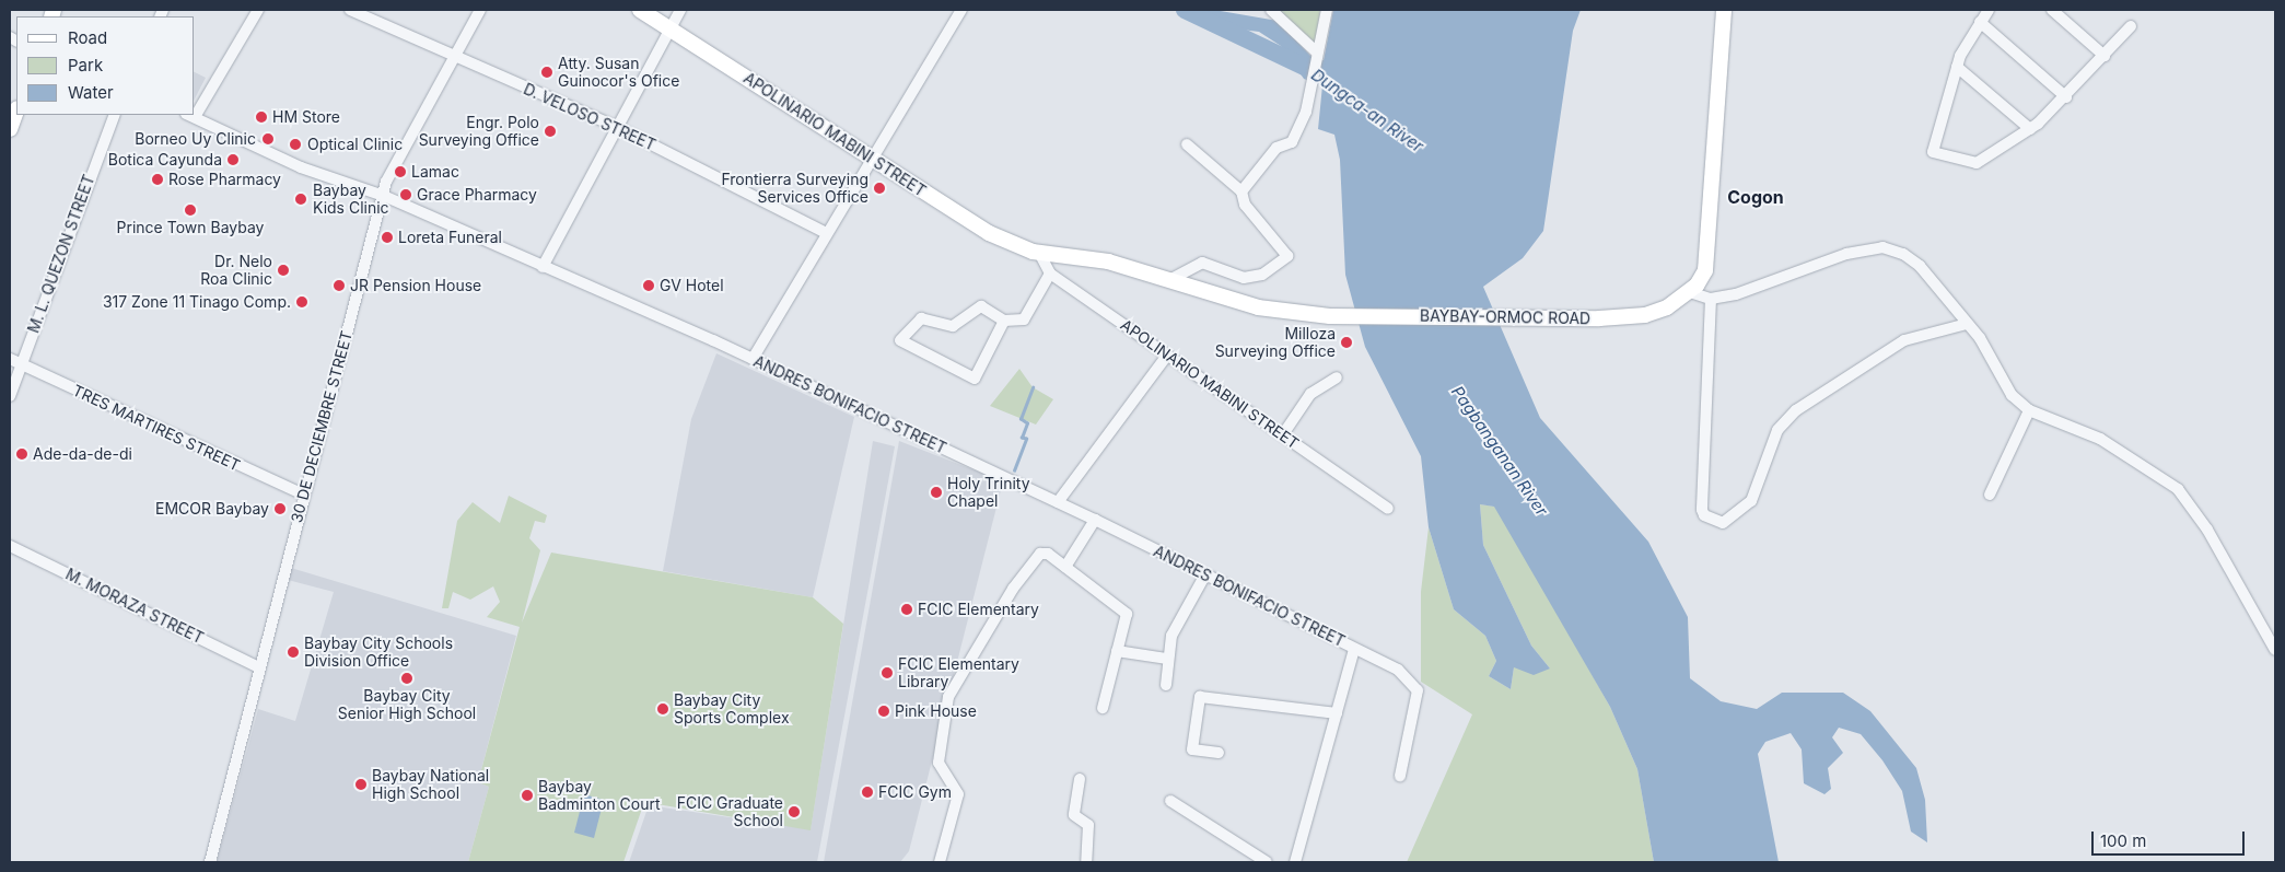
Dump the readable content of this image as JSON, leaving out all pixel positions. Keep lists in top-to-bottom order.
{
  "streets": {
    "main road": ["APOLINARIO MABINI STREET", "BAYBAY-ORMOC ROAD"],
    "street": [
      "D. VELOSO STREET",
      "M. L. QUEZON STREET",
      "ANDRES BONIFACIO STREET",
      "30 DE DECIEMBRE STREET",
      "TRES MARTIRES STREET",
      "M. MORAZA STREET"
    ]
  },
  "crossings": [
    ["D. VELOSO STREET", "30 DE DECIEMBRE STREET"],
    ["APOLINARIO MABINI STREET", "BAYBAY-ORMOC ROAD"],
    ["M. L. QUEZON STREET", "TRES MARTIRES STREET"],
    ["ANDRES BONIFACIO STREET", "30 DE DECIEMBRE STREET"],
    ["30 DE DECIEMBRE STREET", "TRES MARTIRES STREET"],
    ["30 DE DECIEMBRE STREET", "M. MORAZA STREET"]
  ],
  "districts": ["Cogon"],
  "water": ["Dungca-an River", "Pagbanganan River"],
  "places": [
    "Atty. Susan Guinocor's Ofice",
    "HM Store",
    "Engr. Polo Surveying Office",
    "Borneo Uy Clinic",
    "Optical Clinic",
    "Botica Cayunda",
    "Lamac",
    "Rose Pharmacy",
    "Frontierra Surveying Services Office",
    "Grace Pharmacy",
    "Baybay Kids Clinic",
    "Prince Town Baybay",
    "Loreta Funeral",
    "Dr. Nelo Roa Clinic",
    "JR Pension House",
    "GV Hotel",
    "317 Zone 11 Tinago Comp.",
    "Milloza Surveying Office",
    "Ade-da-de-di",
    "Holy Trinity Chapel",
    "EMCOR Baybay",
    "FCIC Elementary",
    "Baybay City Schools Division Office",
    "FCIC Elementary Library",
    "Baybay City Senior High School",
    "Baybay City Sports Complex",
    "Pink House",
    "Baybay National High School",
    "FCIC Gym",
    "Baybay Badminton Court",
    "FCIC Graduate School"
  ],
  "legend": ["Road", "Park", "Water"],
  "scale_bar": "100 m"
}
